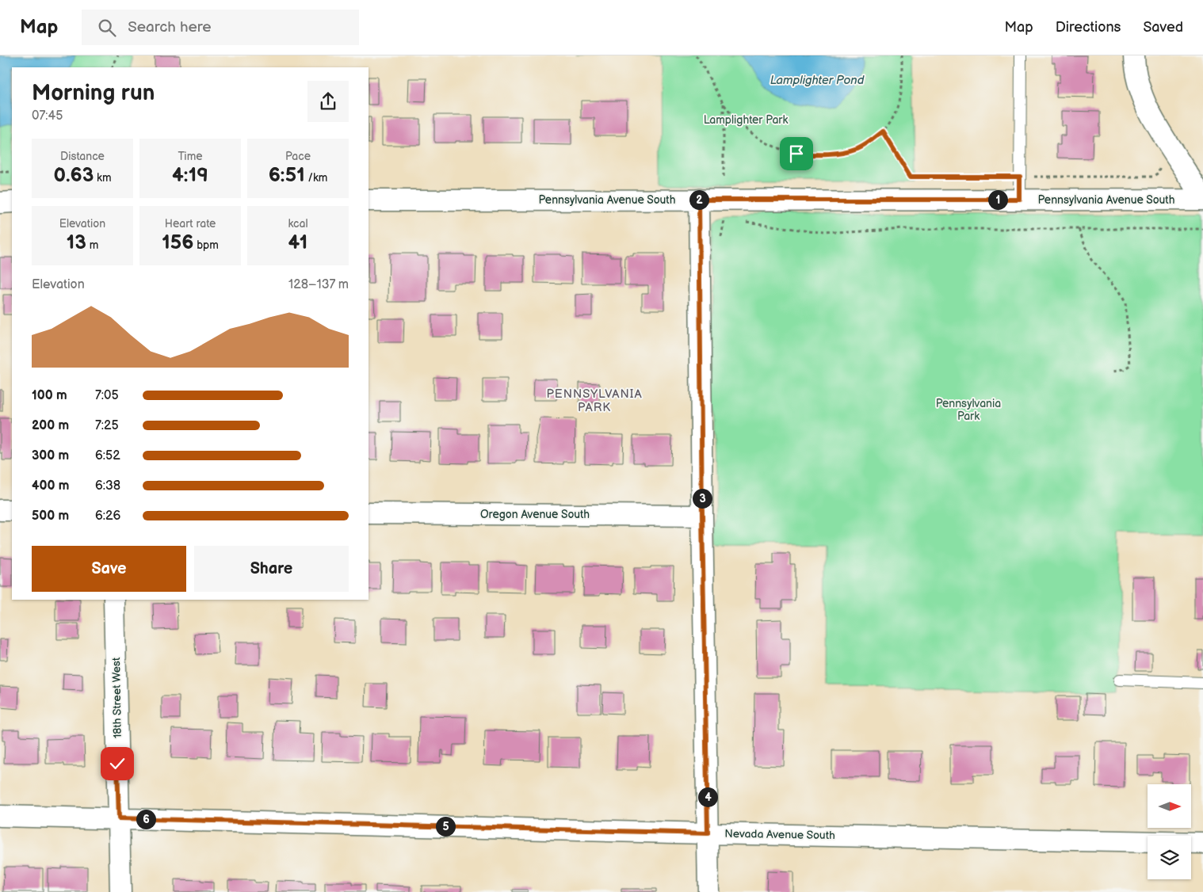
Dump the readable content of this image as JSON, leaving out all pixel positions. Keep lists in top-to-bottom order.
{
  "streets": {
    "street": [
      "Pennsylvania Avenue South",
      "Oregon Avenue South",
      "18th Street West",
      "Nevada Avenue South"
    ]
  },
  "crossings": [
    ["18th Street West", "Nevada Avenue South"]
  ],
  "districts": ["PENNSYLVANIA PARK"],
  "water": ["Lamplighter Pond"],
  "parks": ["Lamplighter Park", "Pennsylvania Park"],
  "north": "right",
  "page": {
    "header": "Map",
    "search": "Search here",
    "nav": ["Map", "Directions", "Saved"],
    "heading": ["Morning run", "07:45"],
    "stats": [
      ["Distance", "0.63 km"],
      ["Time", "4:19"],
      ["Pace", "6:51 /km"],
      ["Elevation", "13 m"],
      ["Heart rate", "156 bpm"],
      ["kcal", "41"]
    ],
    "pins": [
      "1",
      "2",
      "3",
      "4",
      "6",
      "5"
    ],
    "chart": ["Elevation", "128–137 m"],
    "list": [
      {
        "name": "100 m",
        "note": "7:05"
      },
      {
        "name": "200 m",
        "note": "7:25"
      },
      {
        "name": "300 m",
        "note": "6:52"
      },
      {
        "name": "400 m",
        "note": "6:38"
      },
      {
        "name": "500 m",
        "note": "6:26"
      }
    ],
    "buttons": ["Save", "Share"]
  }
}
